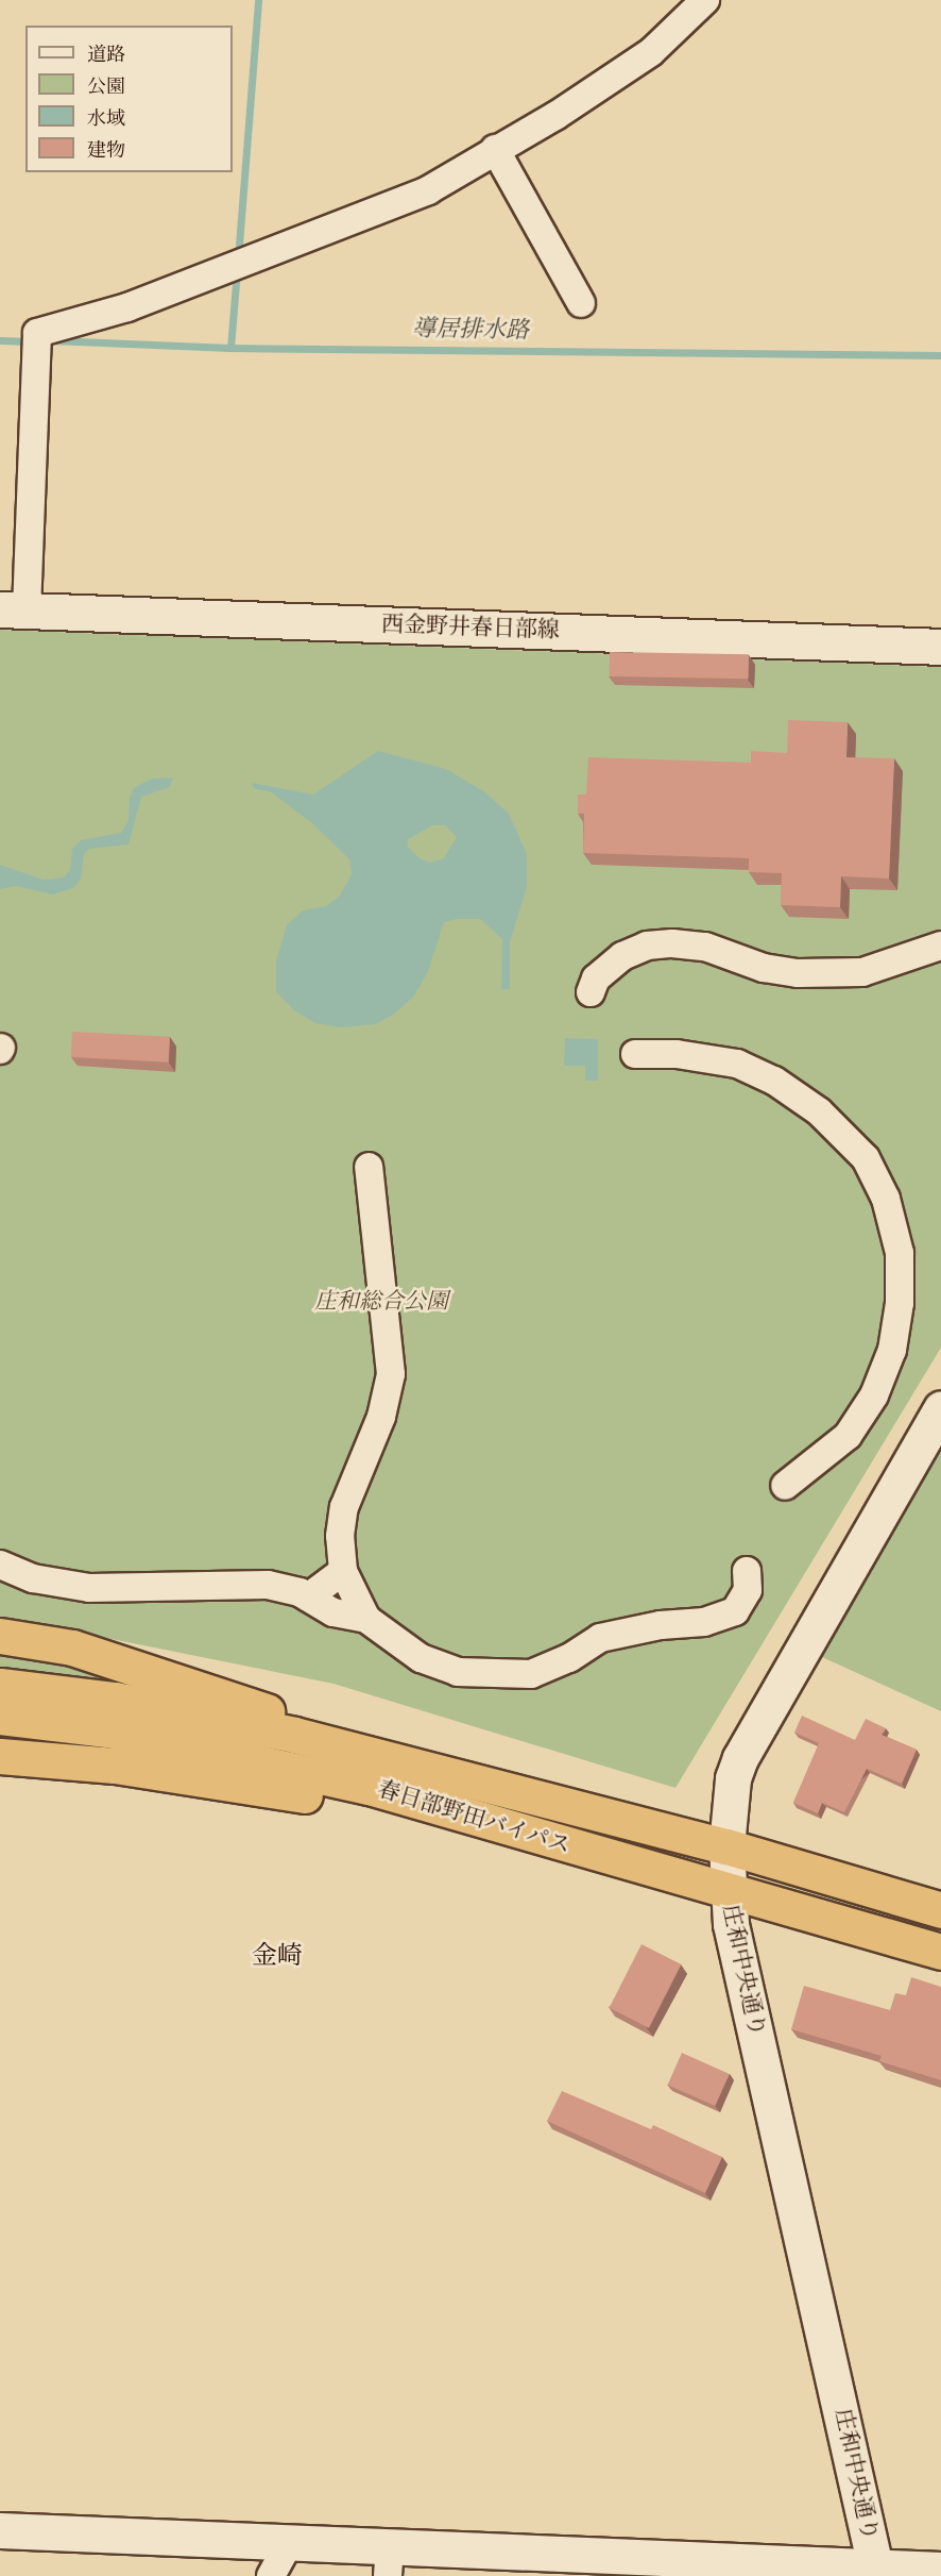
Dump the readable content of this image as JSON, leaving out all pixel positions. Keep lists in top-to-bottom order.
{
  "streets": {
    "highway": ["春日部野田バイパス"],
    "street": ["西金野井春日部線", "庄和中央通り"]
  },
  "crossings": [
    ["春日部野田バイパス", "庄和中央通り"]
  ],
  "districts": ["金崎"],
  "water": ["導居排水路"],
  "parks": ["庄和総合公園"],
  "legend": [
    "道路",
    "公園",
    "水域",
    "建物"
  ]
}
